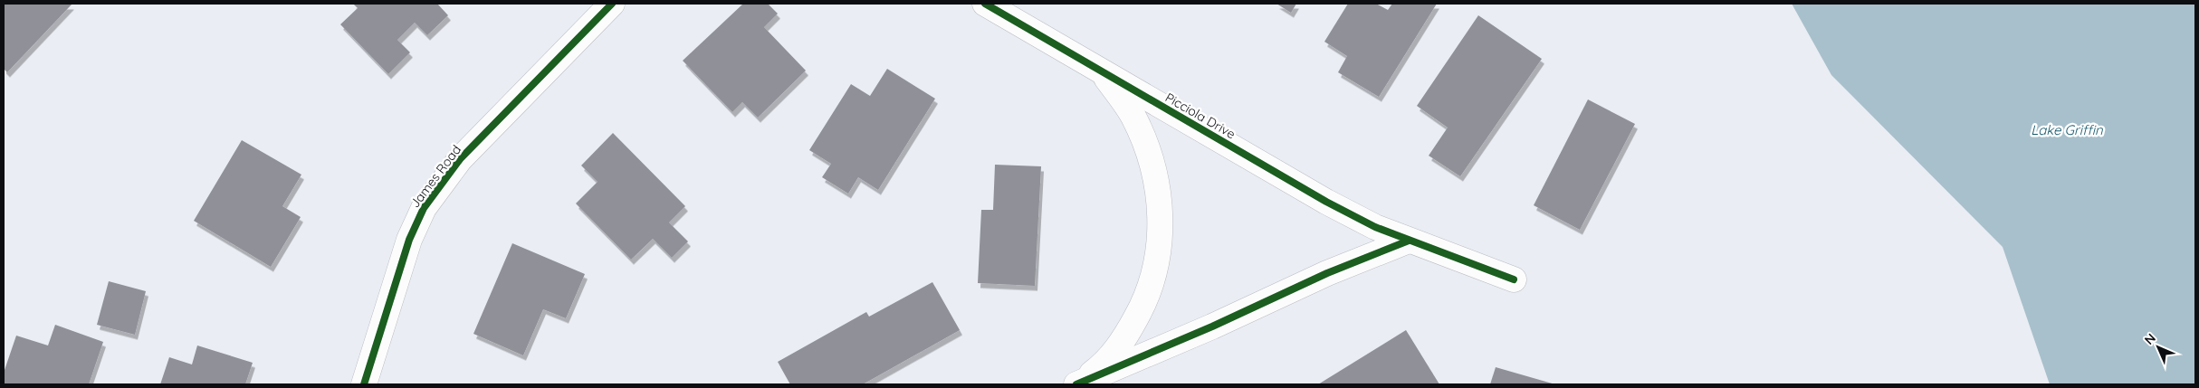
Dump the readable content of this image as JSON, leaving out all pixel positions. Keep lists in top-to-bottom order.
{
  "streets": {
    "street": ["Picciola Drive", "James Road"]
  },
  "water": ["Lake Griffin"],
  "north": "top left"
}
